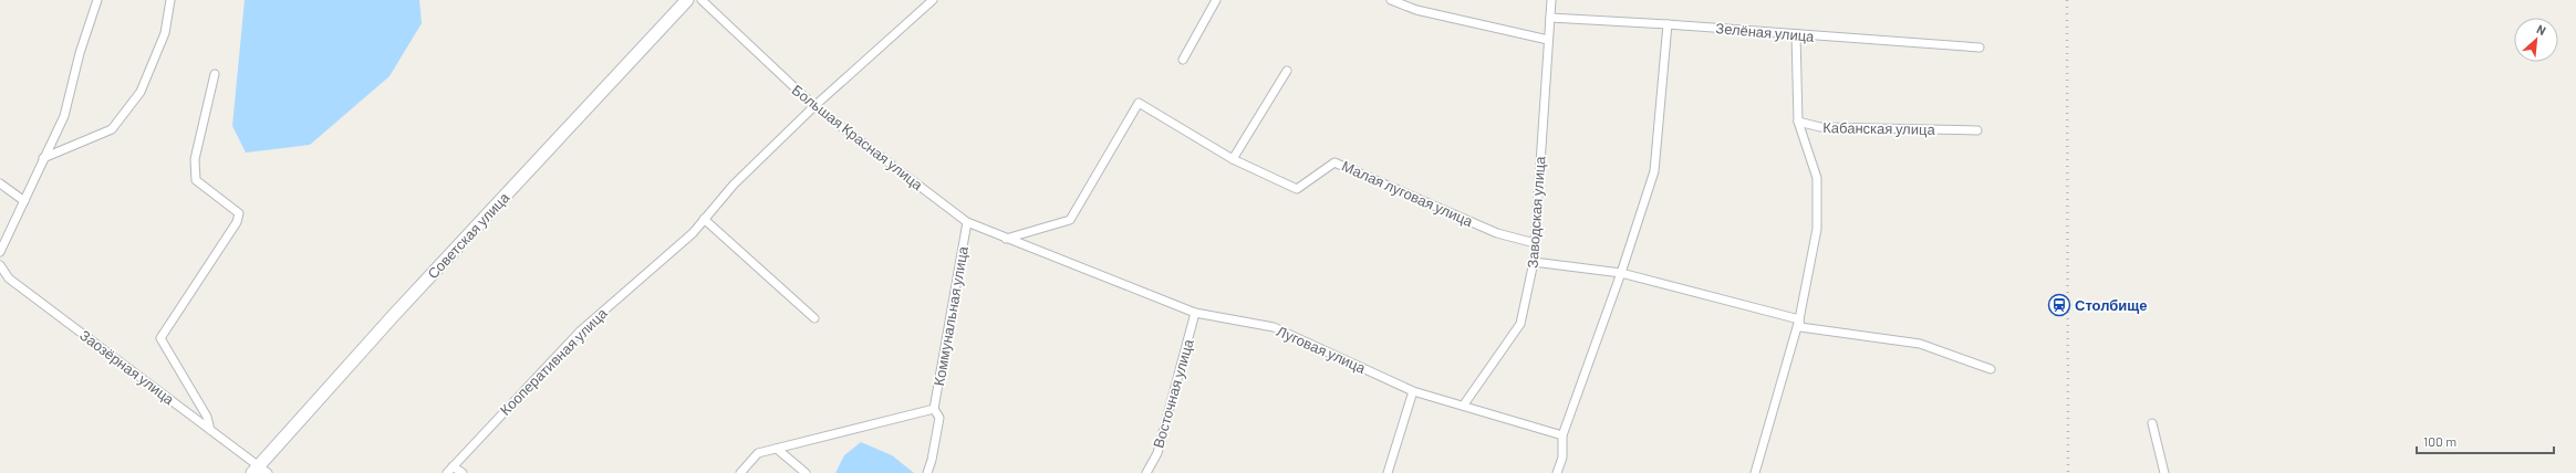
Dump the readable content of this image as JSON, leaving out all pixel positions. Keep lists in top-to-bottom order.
{
  "streets": {
    "street": [
      "Зелёная улица",
      "Кабанская улица",
      "Большая Красная улица",
      "Малая луговая улица",
      "Заводская улица",
      "Советская улица",
      "Коммунальная улица",
      "Луговая улица",
      "Кооперативная улица",
      "Заозёрная улица",
      "Восточная улица"
    ]
  },
  "crossings": [
    ["Зелёная улица", "Заводская улица"],
    ["Большая Красная улица", "Малая луговая улица"],
    ["Большая Красная улица", "Коммунальная улица"],
    ["Большая Красная улица", "Луговая улица"],
    ["Большая Красная улица", "Кооперативная улица"],
    ["Малая луговая улица", "Заводская улица"],
    ["Малая луговая улица", "Луговая улица"],
    ["Заводская улица", "Луговая улица"],
    ["Советская улица", "Заозёрная улица"],
    ["Луговая улица", "Восточная улица"]
  ],
  "places": {
    "station": ["Столбище"]
  },
  "scale_bar": "100 m",
  "north": "top right"
}
